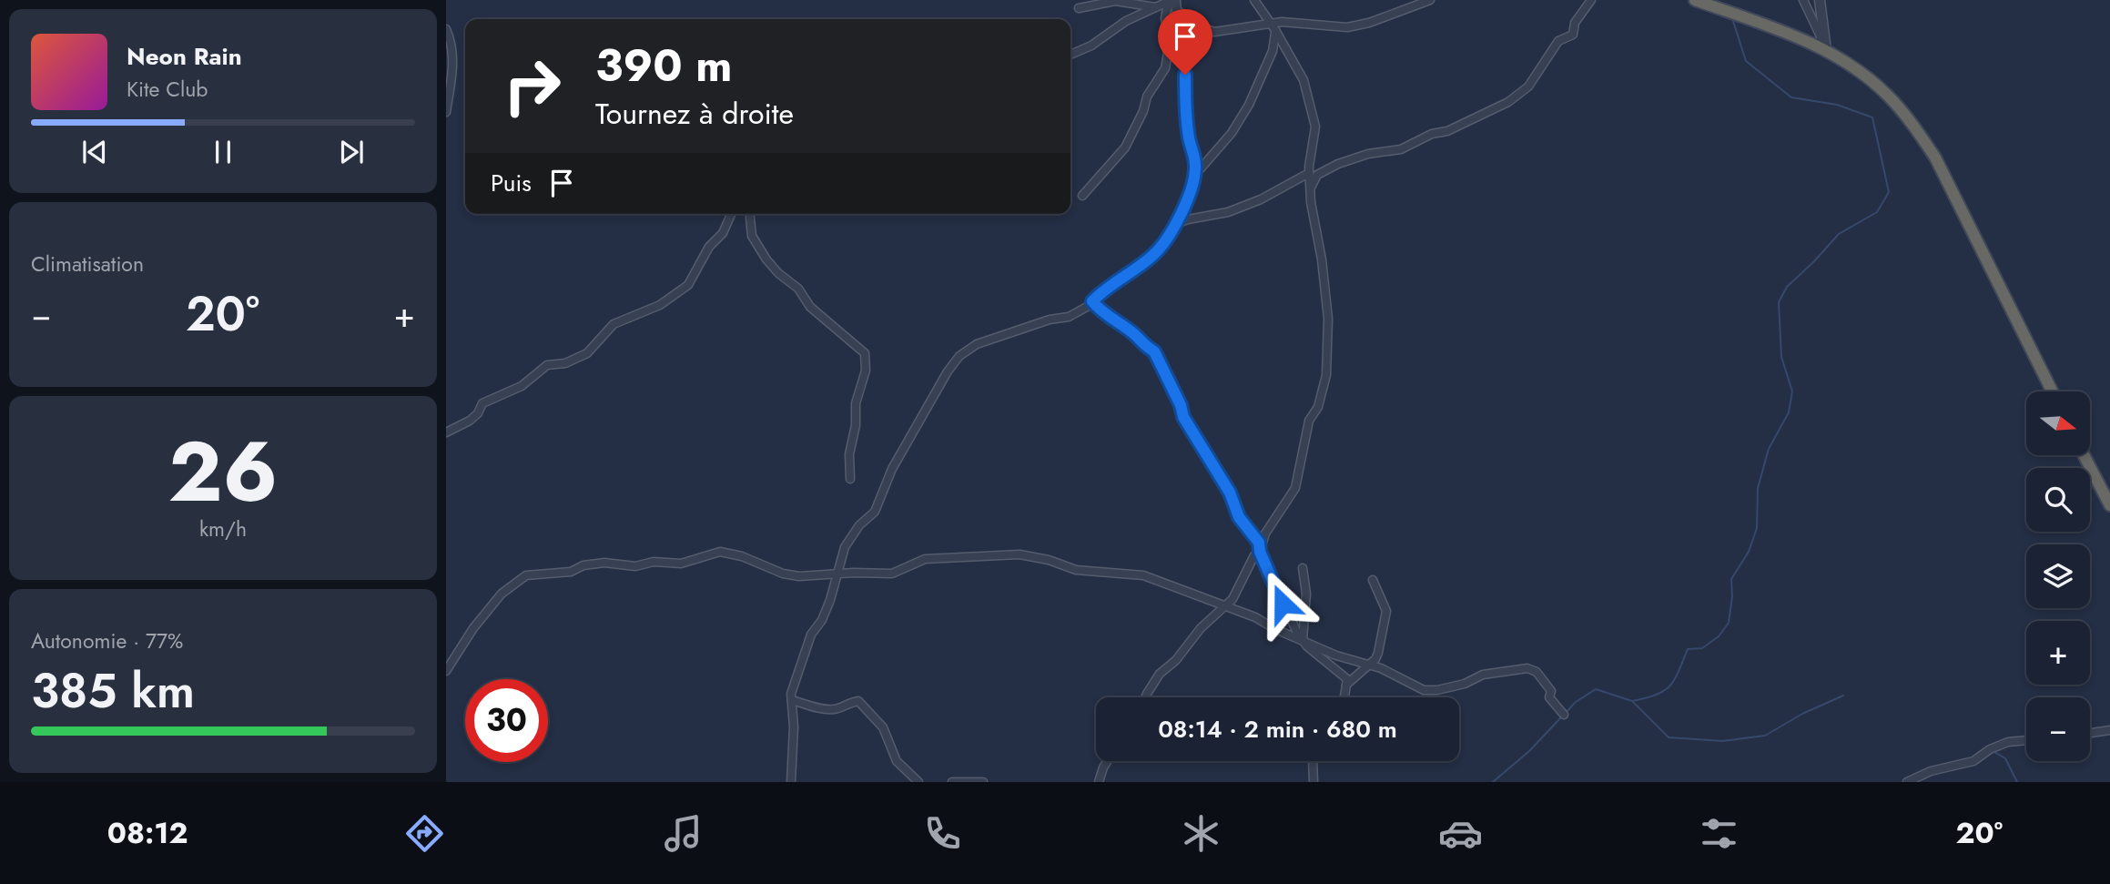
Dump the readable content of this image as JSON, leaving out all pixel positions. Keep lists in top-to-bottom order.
{
  "north": "right",
  "page": {
    "turn": ["390 m", "Tournez à droite"],
    "song": ["Neon Rain", "Kite Club"],
    "then": "Puis",
    "tile": [
      "Climatisation",
      ["26", "km/h"],
      ["Autonomie · 77%", "385 km"]
    ],
    "heat": ["−", "20°", "+"],
    "map_buttons": ["+", "−"],
    "limit": "30",
    "trip": "08:14 · 2 min · 680 m",
    "tabs": ["08:12", "20°"]
  }
}
